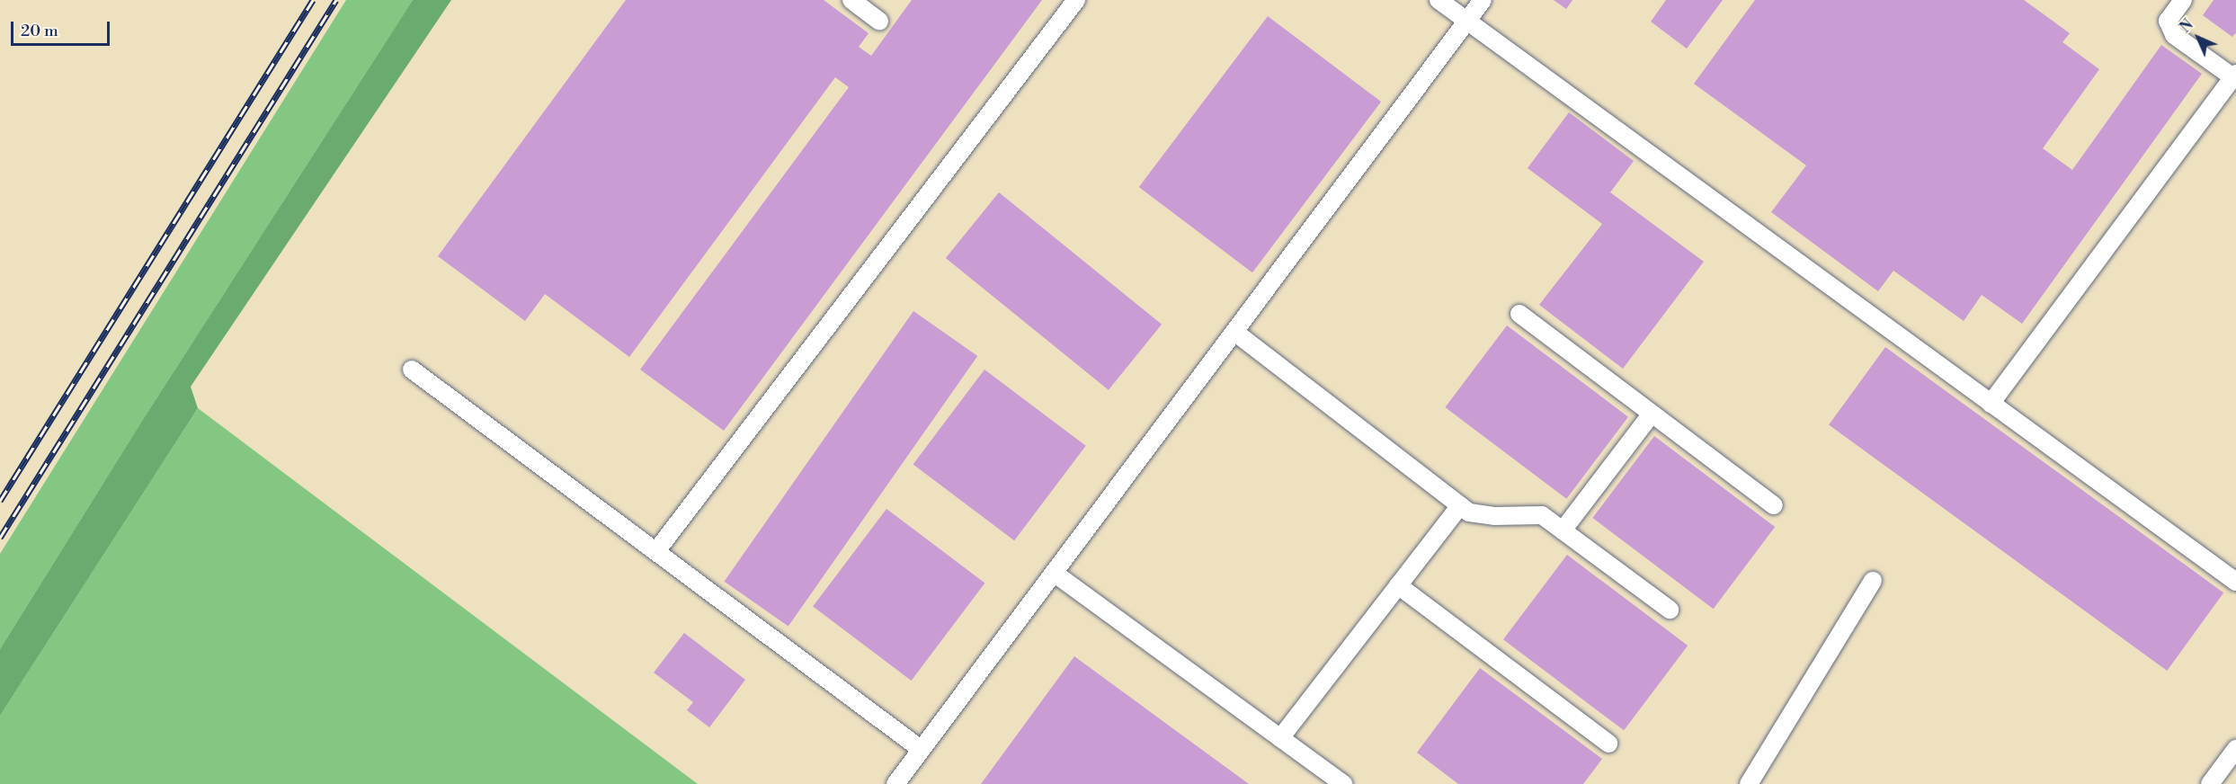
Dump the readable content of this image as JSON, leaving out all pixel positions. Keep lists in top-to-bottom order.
{
  "scale_bar": "20 m",
  "north": "top left"
}
